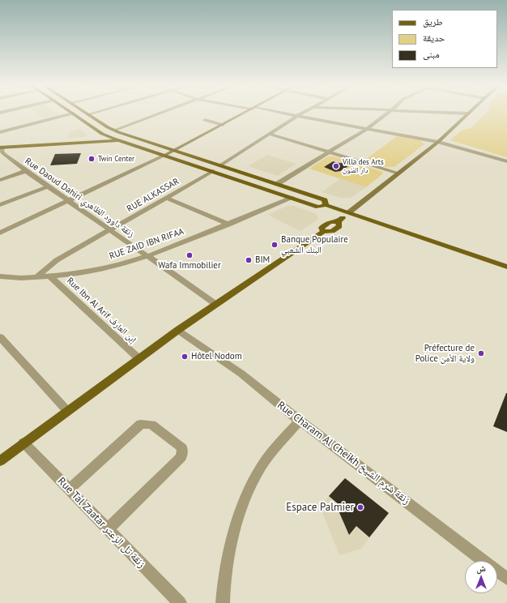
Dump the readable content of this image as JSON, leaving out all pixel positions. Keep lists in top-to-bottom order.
{
  "streets": {
    "street": [
      "RUE ALKASSAR",
      "Rue Daoud Dahiri زنقة داوود الظاهري",
      "RUE ZAID IBN RIFAA",
      "Rue Ibn Al Arif إبن العارف",
      "Rue Charam Al Cheikh زنقة شرم الشيخ",
      "Rue Tal Zaatar زنقة تل الزعتر"
    ]
  },
  "crossings": [
    ["RUE ALKASSAR", "Rue Daoud Dahiri زنقة داوود الظاهري"],
    ["RUE ALKASSAR", "RUE ZAID IBN RIFAA"],
    ["Rue Daoud Dahiri زنقة داوود الظاهري", "RUE ZAID IBN RIFAA"],
    ["RUE ZAID IBN RIFAA", "Rue Ibn Al Arif إبن العارف"]
  ],
  "places": [
    "Twin Center",
    "Villa des Arts دار الفنون",
    "Banque Populaire البنك الشعبي",
    "Wafa Immobilier",
    "BIM",
    "Préfecture de Police ولاية الأمن",
    "Hôtel Nodom",
    "Espace Palmier"
  ],
  "legend": ["طريق", "حديقة", "مبنى"],
  "north": "top"
}
